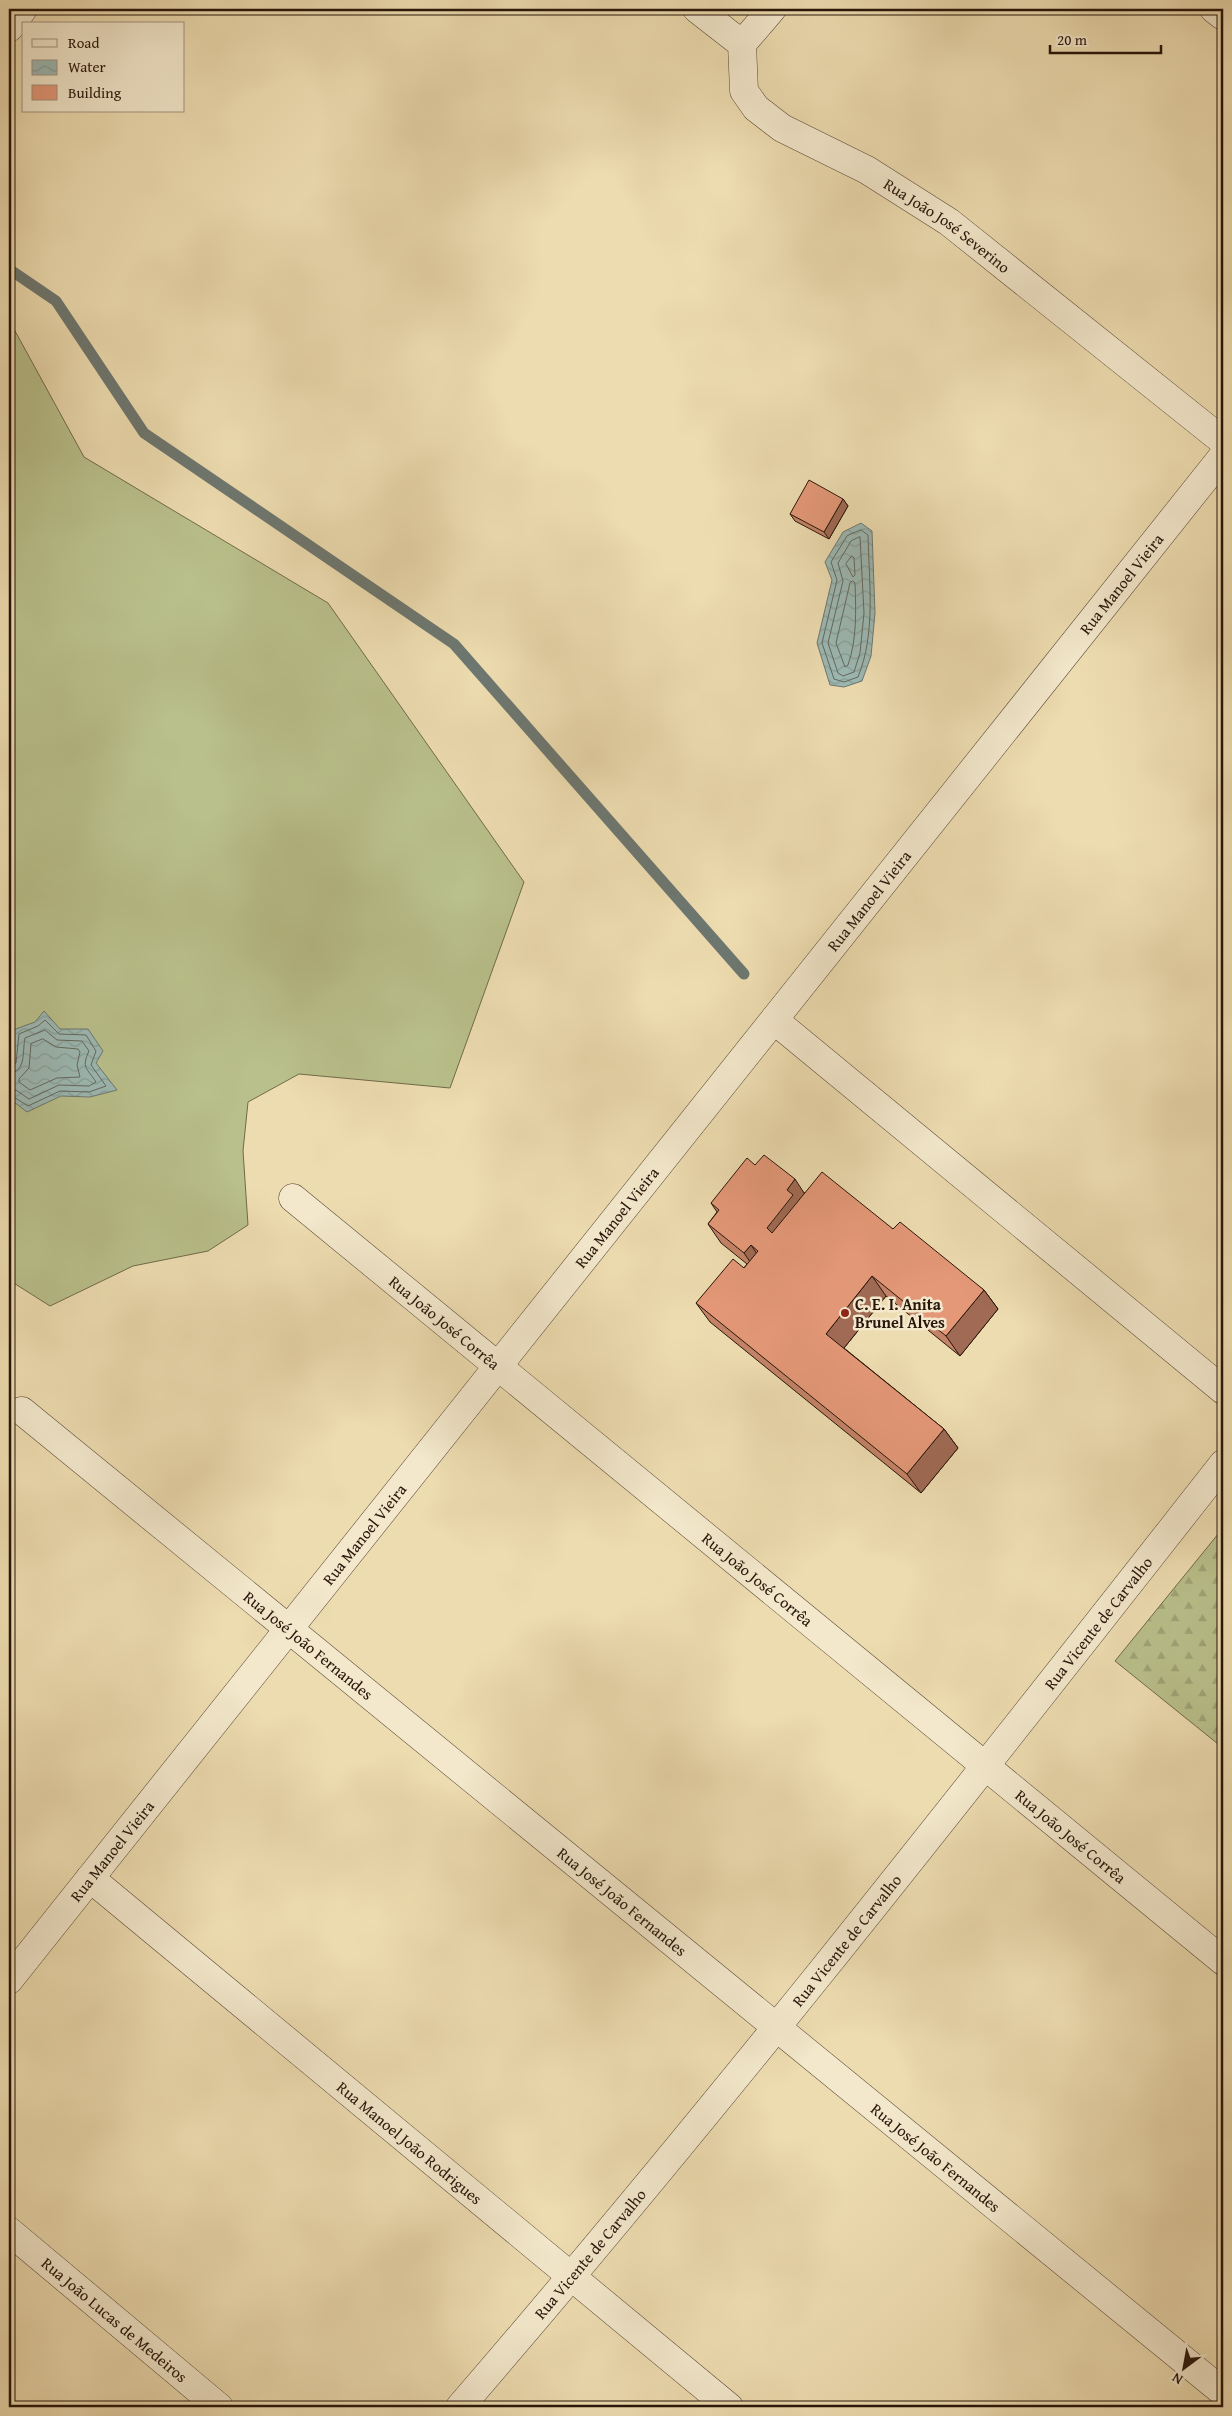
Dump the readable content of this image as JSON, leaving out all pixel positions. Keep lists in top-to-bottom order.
{
  "streets": {
    "street": [
      "Rua João José Severino",
      "Rua Manoel Vieira",
      "Rua João José Corrêa",
      "Rua Vicente de Carvalho",
      "Rua José João Fernandes",
      "Rua Manoel João Rodrigues",
      "Rua João Lucas de Medeiros"
    ]
  },
  "crossings": [
    ["Rua Manoel Vieira", "Rua João José Corrêa"],
    ["Rua Manoel Vieira", "Rua José João Fernandes"],
    ["Rua Manoel Vieira", "Rua Manoel João Rodrigues"],
    ["Rua João José Corrêa", "Rua Vicente de Carvalho"],
    ["Rua Vicente de Carvalho", "Rua José João Fernandes"],
    ["Rua Vicente de Carvalho", "Rua Manoel João Rodrigues"]
  ],
  "places": ["C. E. I. Anita Brunel Alves"],
  "legend": ["Road", "Water", "Building"],
  "scale_bar": "20 m",
  "north": "bottom left"
}
